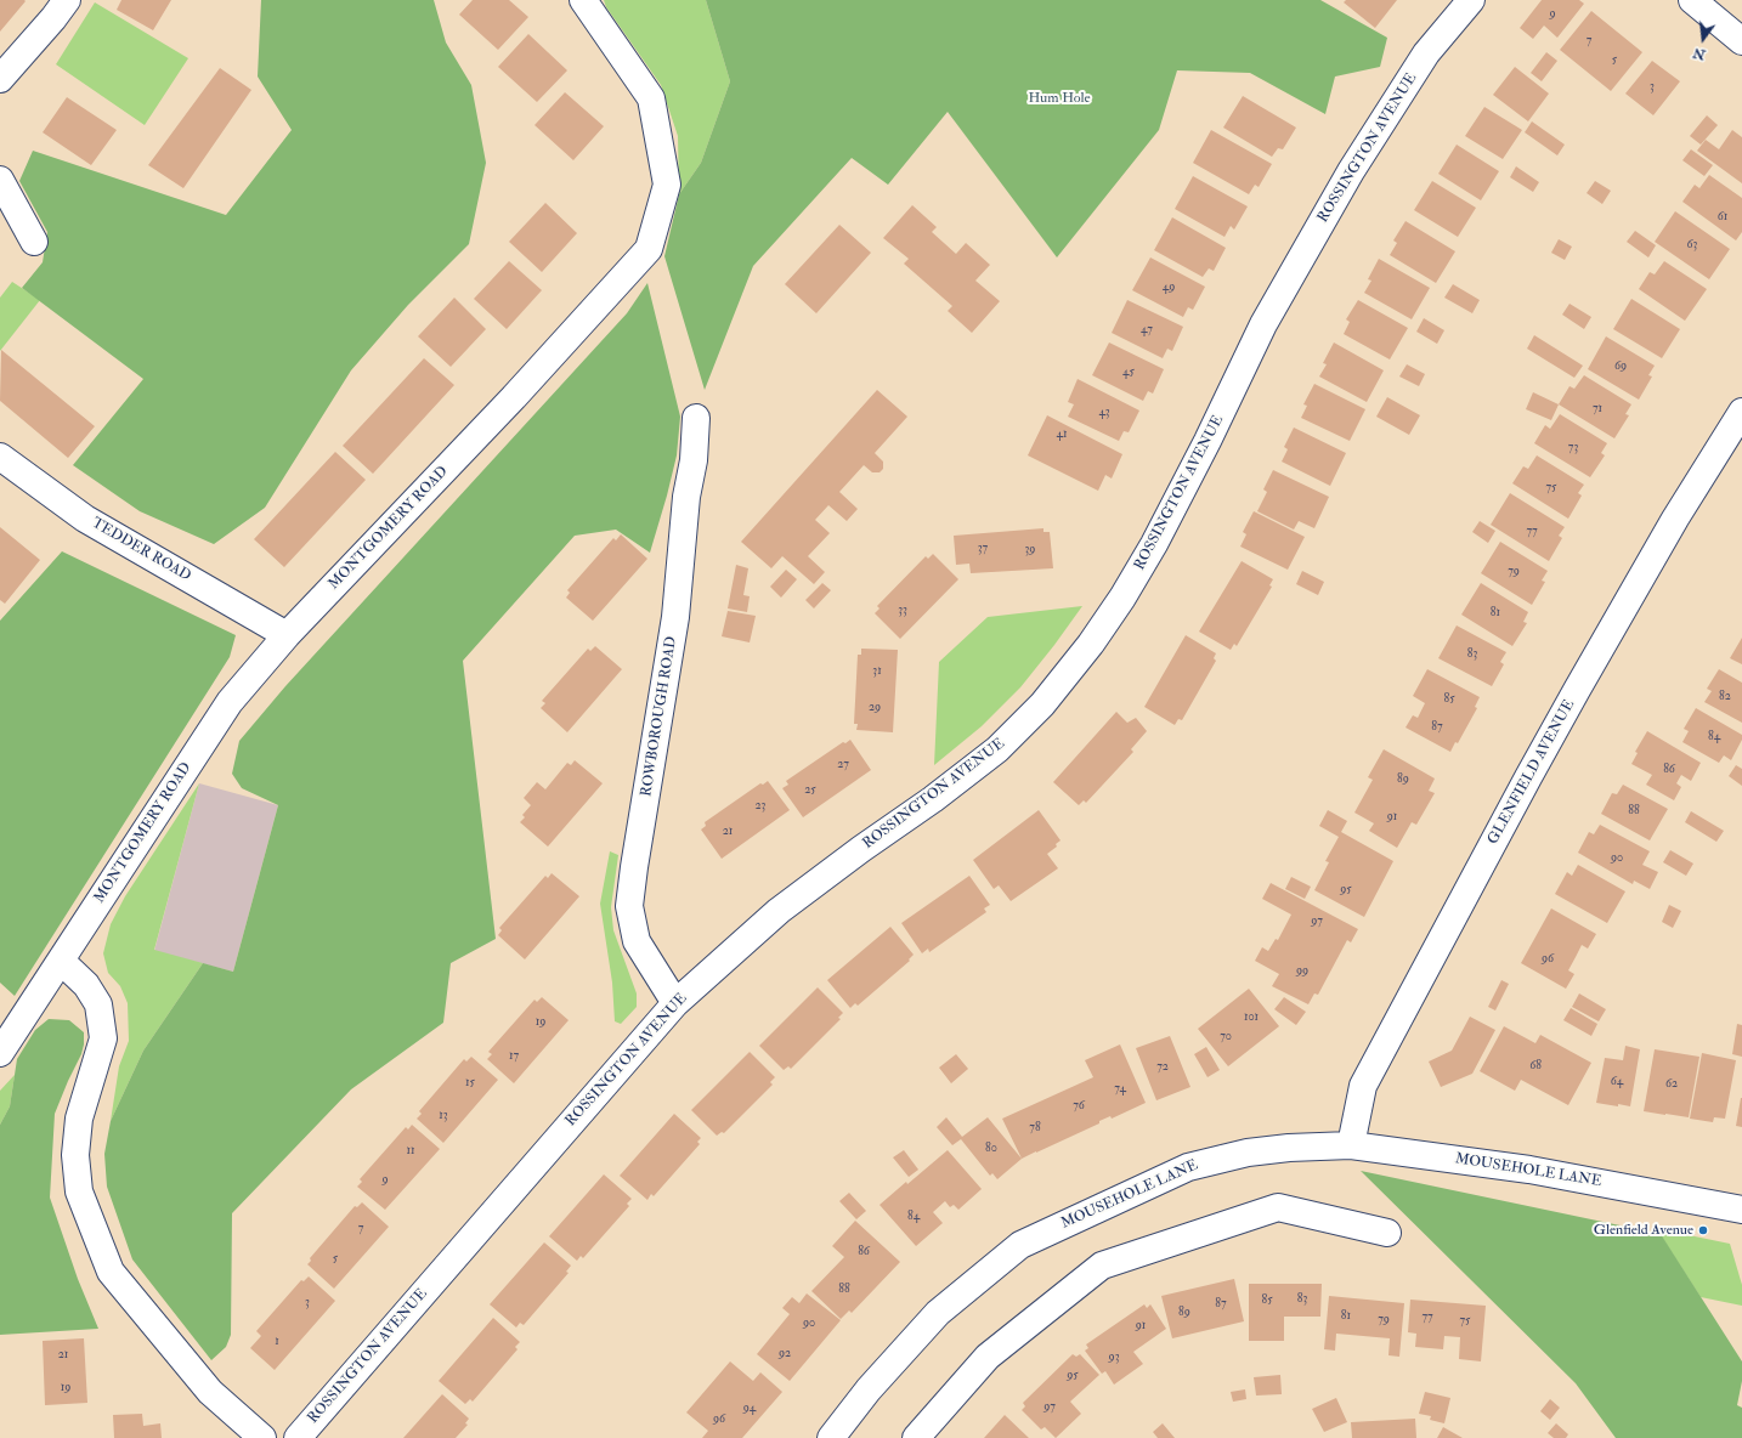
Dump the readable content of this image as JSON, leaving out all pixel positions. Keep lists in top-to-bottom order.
{
  "streets": {
    "street": [
      "ROSSINGTON AVENUE",
      "MONTGOMERY ROAD",
      "TEDDER ROAD",
      "ROWBOROUGH ROAD",
      "GLENFIELD AVENUE",
      "MOUSEHOLE LANE"
    ]
  },
  "crossings": [
    ["ROSSINGTON AVENUE", "ROWBOROUGH ROAD"],
    ["MONTGOMERY ROAD", "TEDDER ROAD"],
    ["GLENFIELD AVENUE", "MOUSEHOLE LANE"]
  ],
  "parks": ["Hum Hole"],
  "places": ["Glenfield Avenue"],
  "house_numbers": [
    "9",
    "7",
    "5",
    "3",
    "61",
    "63",
    "49",
    "47",
    "69",
    "45",
    "71",
    "43",
    "41",
    "73",
    "75",
    "77",
    "37",
    "39",
    "79",
    "33",
    "81",
    "83",
    "31",
    "82",
    "85",
    "29",
    "87",
    "84",
    "27",
    "86",
    "89",
    "25",
    "23",
    "88",
    "91",
    "21",
    "90",
    "95",
    "97",
    "96",
    "99",
    "101",
    "19",
    "70",
    "17",
    "68",
    "72",
    "64",
    "15",
    "62",
    "74",
    "76",
    "13",
    "78",
    "80",
    "11",
    "9",
    "84",
    "7",
    "86",
    "5",
    "88",
    "83",
    "85",
    "3",
    "87",
    "89",
    "81",
    "77",
    "79",
    "75",
    "90",
    "91",
    "1",
    "92",
    "21",
    "93",
    "95",
    "19",
    "97",
    "94",
    "96"
  ],
  "north": "bottom"
}
